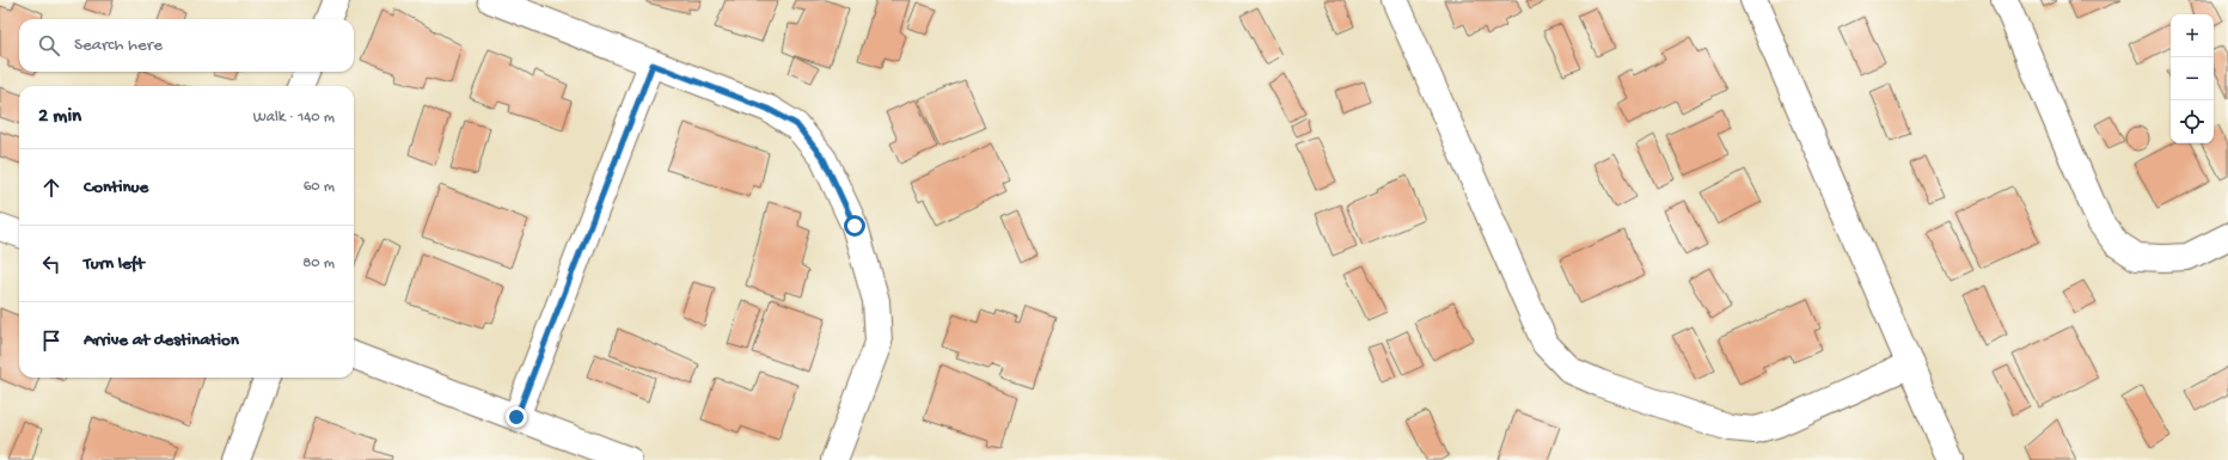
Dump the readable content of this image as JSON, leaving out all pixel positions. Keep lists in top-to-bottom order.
{
  "page": {
    "map_buttons": ["+", "−"],
    "search": "Search here",
    "heading": ["2 min", "Walk · 140 m"],
    "list": [
      ["Continue", "60 m"],
      ["Turn left", "80 m"],
      "Arrive at destination"
    ]
  }
}
